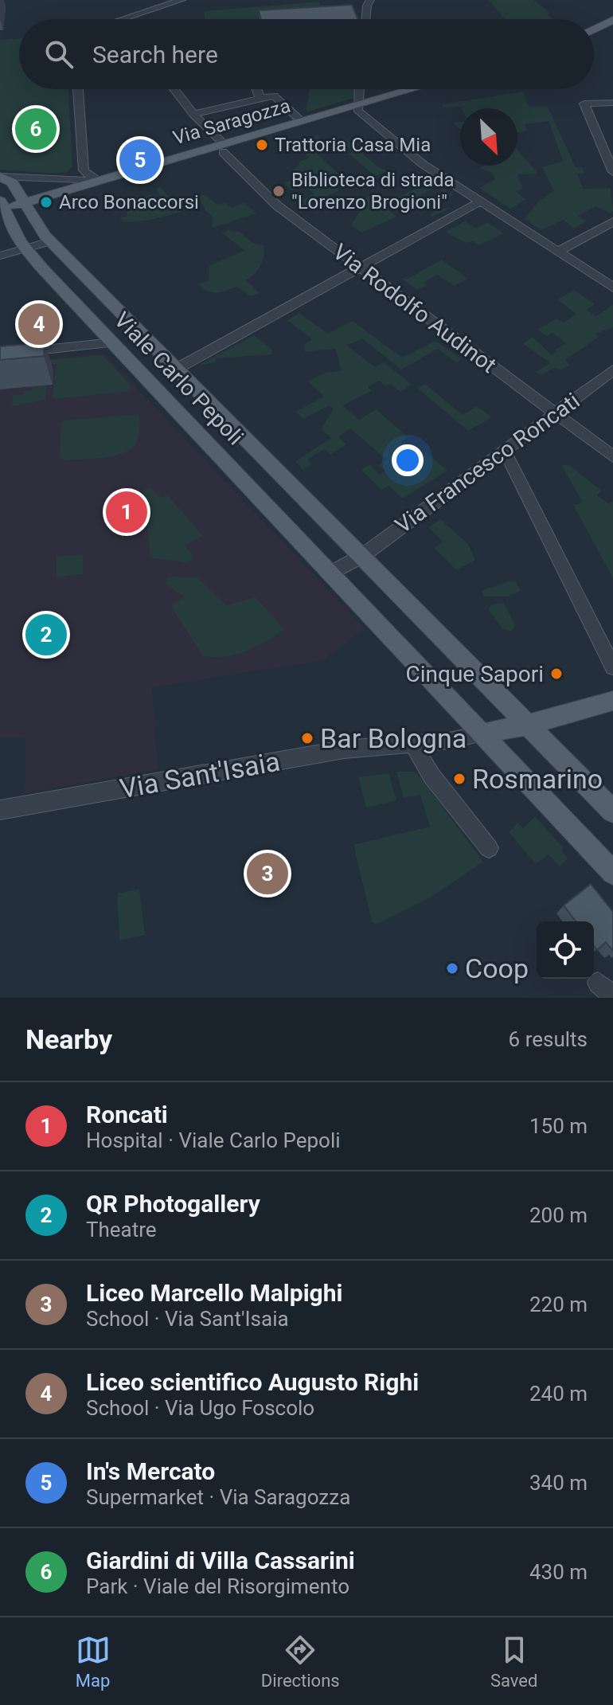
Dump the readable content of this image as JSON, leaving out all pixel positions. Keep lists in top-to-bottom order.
{
  "streets": {
    "main road": ["Via Saragozza", "Viale Carlo Pepoli"],
    "street": ["Via Rodolfo Audinot", "Via Francesco Roncati", "Via Sant'Isaia"]
  },
  "crossings": [
    ["Via Saragozza", "Via Rodolfo Audinot"],
    ["Via Saragozza", "Viale Carlo Pepoli"],
    ["Via Rodolfo Audinot", "Via Francesco Roncati"],
    ["Viale Carlo Pepoli", "Via Francesco Roncati"],
    ["Viale Carlo Pepoli", "Via Sant'Isaia"]
  ],
  "places": [
    "Trattoria Casa Mia",
    "Biblioteca di strada \"Lorenzo Brogioni\"",
    "Arco Bonaccorsi",
    "Cinque Sapori",
    "Bar Bologna",
    "Rosmarino",
    "Coop"
  ],
  "north": "bottom right",
  "page": {
    "search": "Search here",
    "pins": [
      "6",
      "5",
      "4",
      "1",
      "2",
      "3"
    ],
    "heading": ["Nearby", "6 results"],
    "list": [
      {
        "mark": "1",
        "name": "Roncati",
        "note": "Hospital · Viale Carlo Pepoli",
        "value": "150 m"
      },
      {
        "mark": "2",
        "name": "QR Photogallery",
        "note": "Theatre",
        "value": "200 m"
      },
      {
        "mark": "3",
        "name": "Liceo Marcello Malpighi",
        "note": "School · Via Sant'Isaia",
        "value": "220 m"
      },
      {
        "mark": "4",
        "name": "Liceo scientifico Augusto Righi",
        "note": "School · Via Ugo Foscolo",
        "value": "240 m"
      },
      {
        "mark": "5",
        "name": "In's Mercato",
        "note": "Supermarket · Via Saragozza",
        "value": "340 m"
      },
      {
        "mark": "6",
        "name": "Giardini di Villa Cassarini",
        "note": "Park · Viale del Risorgimento",
        "value": "430 m"
      }
    ],
    "nav": ["Map", "Directions", "Saved"]
  }
}
